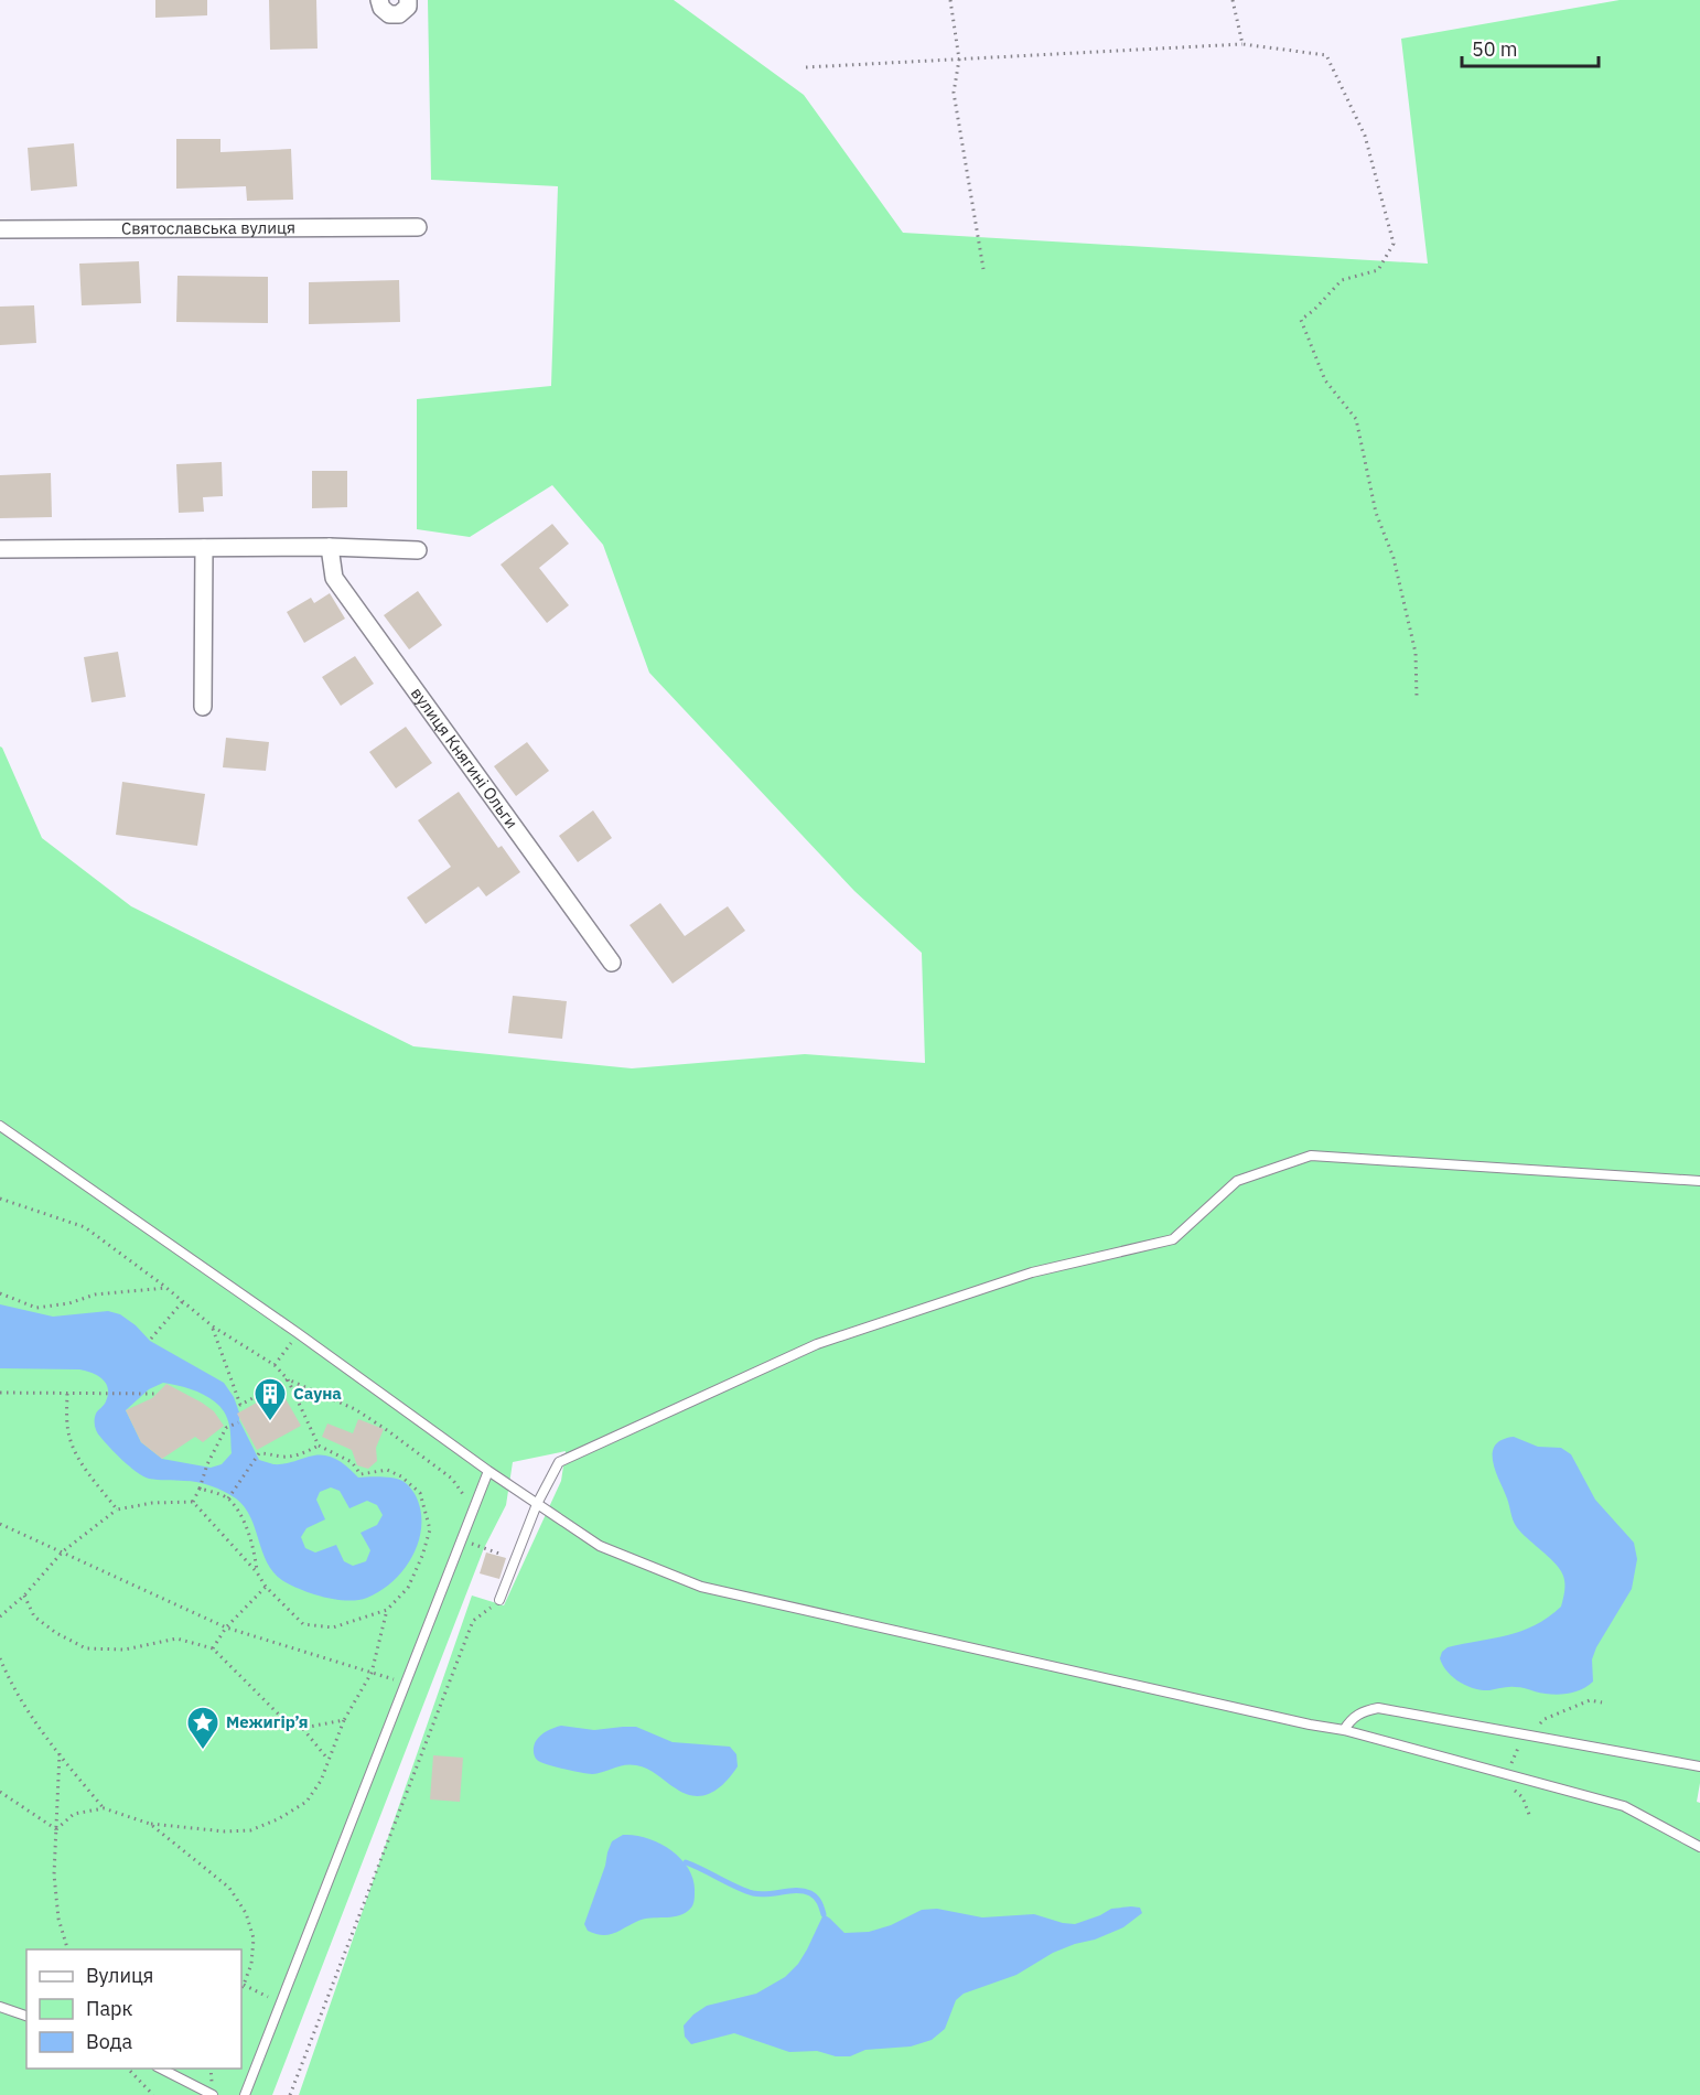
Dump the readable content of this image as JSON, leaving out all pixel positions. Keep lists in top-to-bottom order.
{
  "streets": {
    "street": ["Святославська вулиця", "вулиця Княгині Ольги"]
  },
  "places": {
    "building": ["Сауна"],
    "place": ["Межигір’я"]
  },
  "legend": ["Вулиця", "Парк", "Вода"],
  "scale_bar": "50 m"
}
